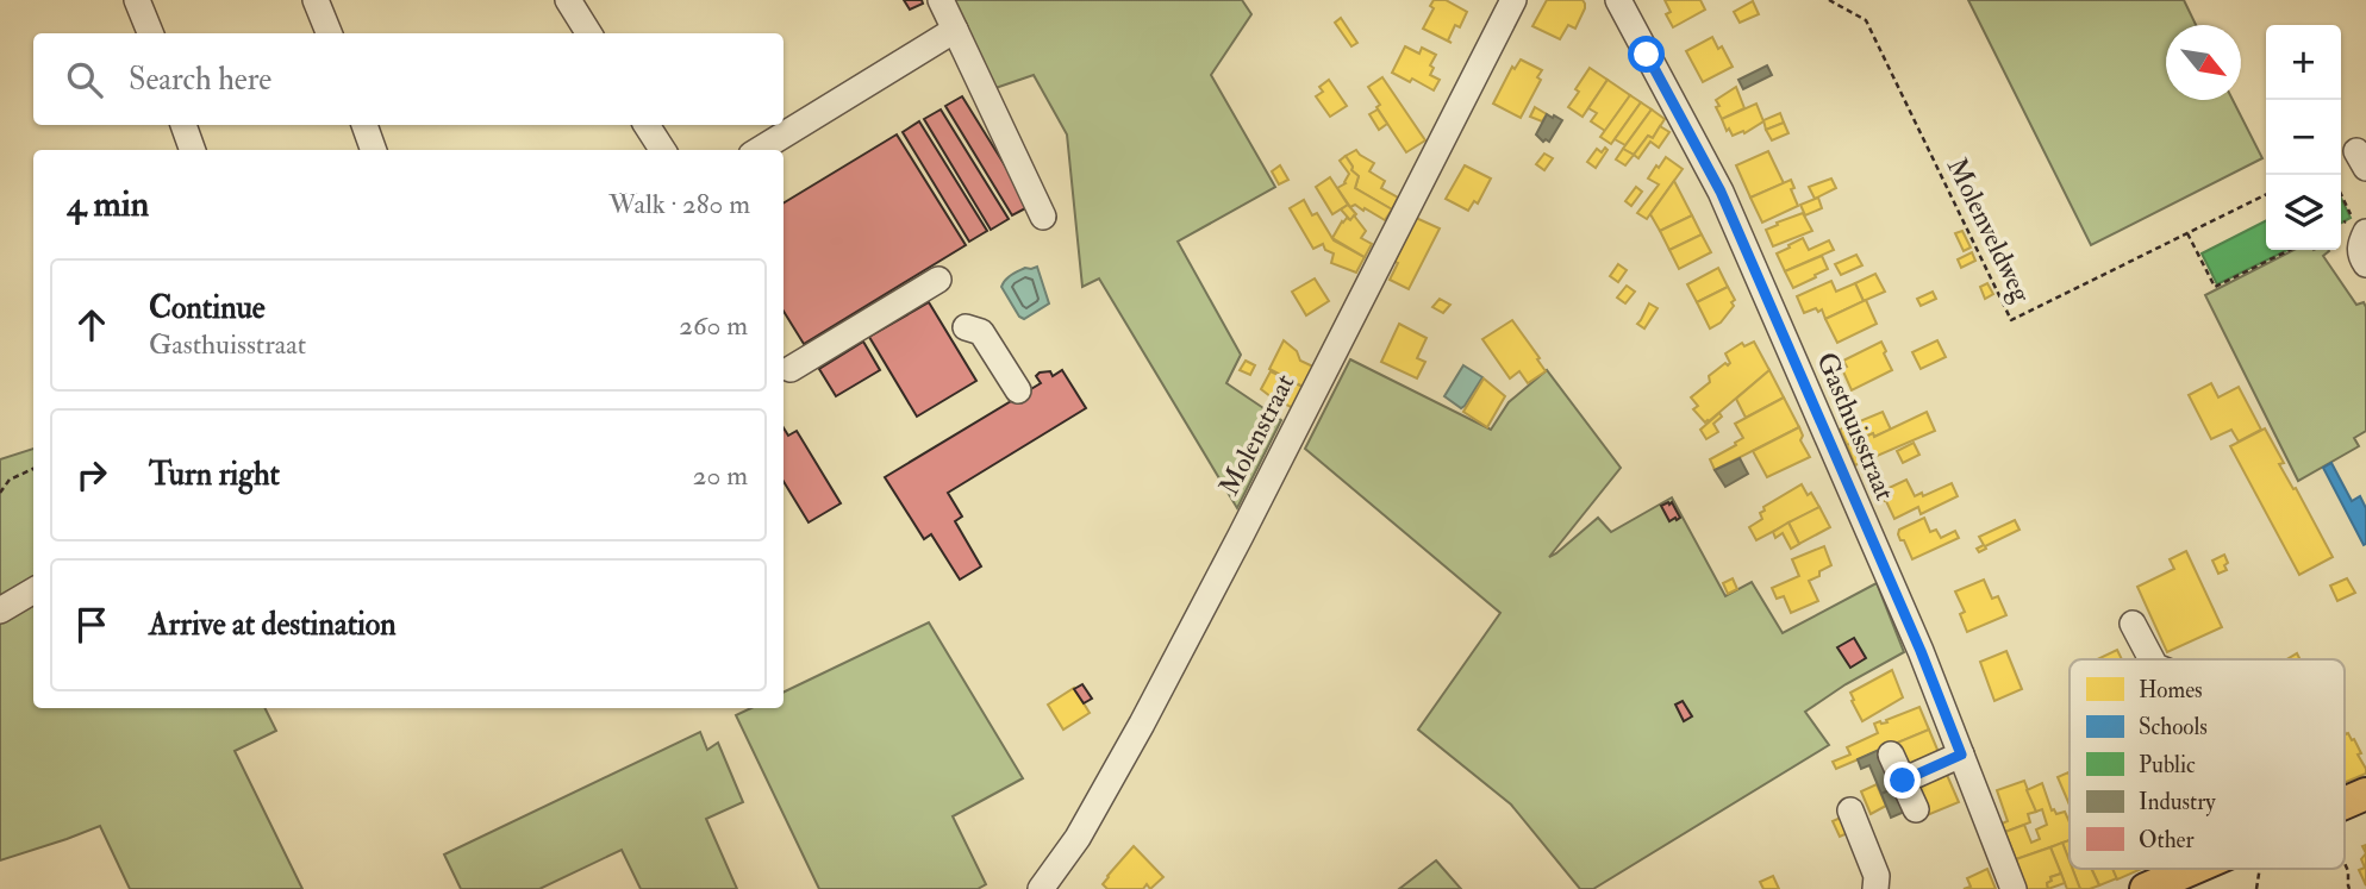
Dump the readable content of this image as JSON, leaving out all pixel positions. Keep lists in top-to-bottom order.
{
  "streets": {
    "street": ["Gasthuisstraat", "Molenstraat"],
    "path": ["Molenveldweg"]
  },
  "legend": [
    "Homes",
    "Schools",
    "Public",
    "Industry",
    "Other"
  ],
  "north": "bottom right",
  "page": {
    "map_buttons": ["+", "−"],
    "search": "Search here",
    "heading": ["4 min", "Walk · 280 m"],
    "list": [
      ["Continue", "Gasthuisstraat", "260 m"],
      ["Turn right", "20 m"],
      "Arrive at destination"
    ]
  }
}
